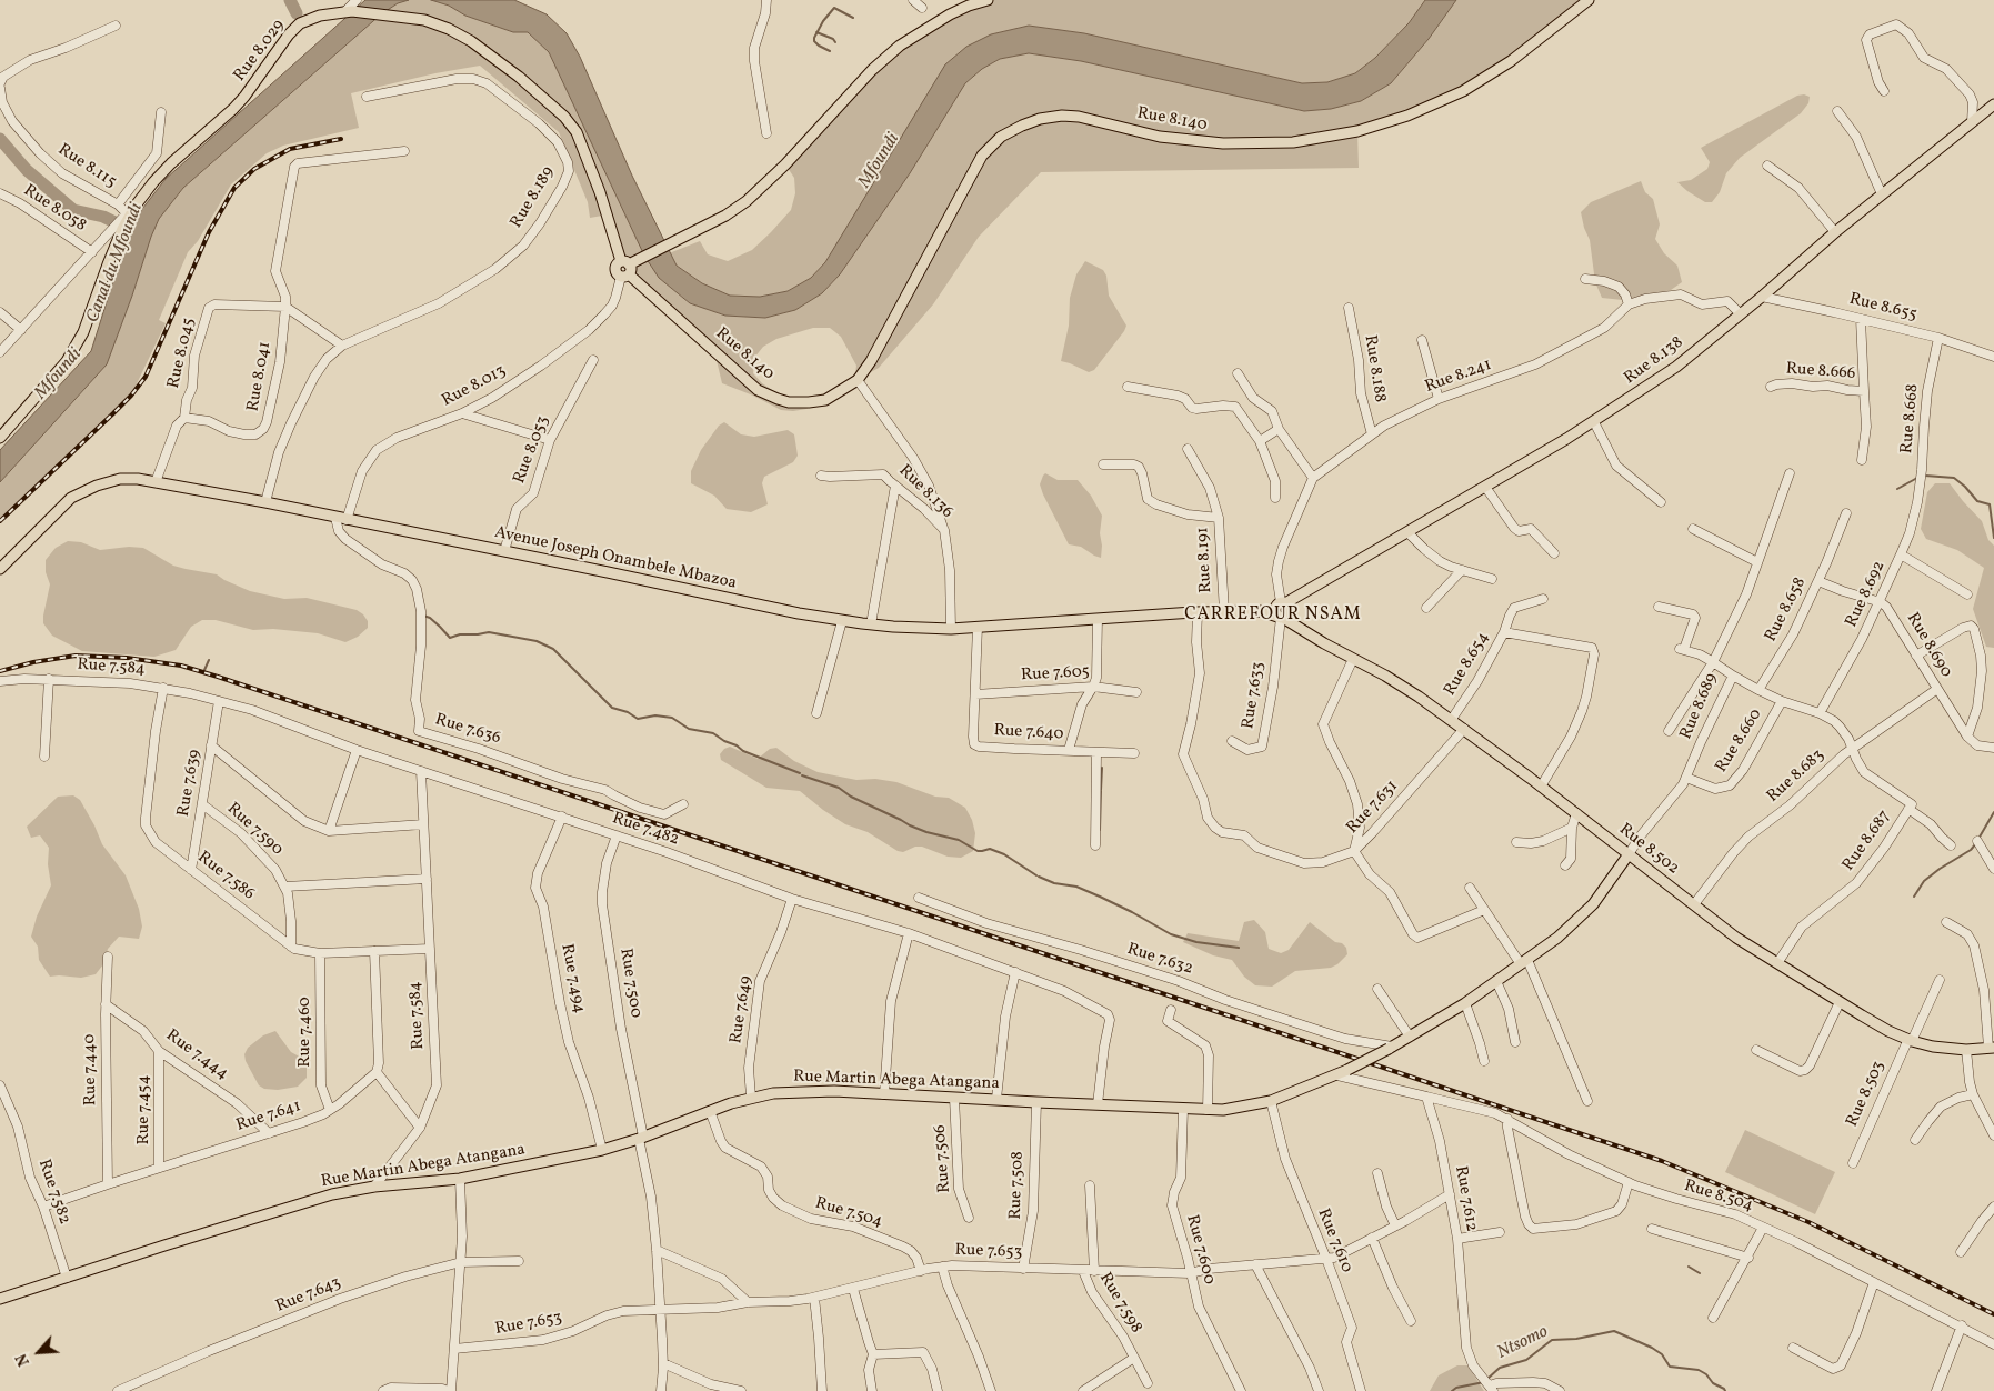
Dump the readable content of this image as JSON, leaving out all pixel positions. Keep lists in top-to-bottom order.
{
  "streets": {
    "main road": [
      "Rue 8.029",
      "Rue 8.140",
      "Rue 8.138",
      "Avenue Joseph Onambele Mbazoa",
      "Rue 8.502",
      "Rue Martin Abega Atangana"
    ],
    "street": [
      "Rue 8.115",
      "Rue 8.189",
      "Rue 8.058",
      "Rue 8.655",
      "Rue 8.045",
      "Rue 8.188",
      "Rue 8.666",
      "Rue 8.041",
      "Rue 8.241",
      "Rue 8.013",
      "Rue 8.668",
      "Rue 8.053",
      "Rue 8.136",
      "Rue 8.191",
      "Rue 8.692",
      "Rue 8.658",
      "Rue 8.690",
      "Rue 8.654",
      "Rue 7.584",
      "Rue 7.605",
      "Rue 7.633",
      "Rue 8.689",
      "Rue 7.636",
      "Rue 7.640",
      "Rue 8.660",
      "Rue 8.683",
      "Rue 7.639",
      "Rue 7.631",
      "Rue 7.590",
      "Rue 7.482",
      "Rue 8.687",
      "Rue 7.586",
      "Rue 7.632",
      "Rue 7.494",
      "Rue 7.500",
      "Rue 7.649",
      "Rue 7.460",
      "Rue 7.444",
      "Rue 7.440",
      "Rue 8.503",
      "Rue 7.454",
      "Rue 7.641",
      "Rue 7.506",
      "Rue 7.508",
      "Rue 7.582",
      "Rue 8.504",
      "Rue 7.612",
      "Rue 7.504",
      "Rue 7.610",
      "Rue 7.600",
      "Rue 7.653",
      "Rue 7.643",
      "Rue 7.598"
    ]
  },
  "crossings": [
    ["Rue 8.029", "Rue 8.140"],
    ["Rue 8.029", "Rue 8.115"],
    ["Rue 8.029", "Rue 8.058"],
    ["Rue 8.029", "Rue 8.013"],
    ["Rue 8.140", "Rue 8.013"],
    ["Rue 8.189", "Avenue Joseph Onambele Mbazoa"],
    ["Rue 8.655", "Rue 8.138"],
    ["Rue 8.655", "Rue 8.666"],
    ["Rue 8.655", "Rue 8.668"],
    ["Rue 8.045", "Rue 8.041"],
    ["Rue 8.138", "Rue 8.241"],
    ["Rue 8.138", "Avenue Joseph Onambele Mbazoa"],
    ["Rue 8.138", "Rue 7.633"],
    ["Rue 8.138", "Rue 8.502"],
    ["Rue 8.188", "Rue 8.241"],
    ["Rue 8.013", "Avenue Joseph Onambele Mbazoa"],
    ["Rue 8.668", "Rue 8.692"],
    ["Rue 8.053", "Avenue Joseph Onambele Mbazoa"],
    ["Rue 8.136", "Avenue Joseph Onambele Mbazoa"],
    ["Avenue Joseph Onambele Mbazoa", "Rue 8.191"],
    ["Avenue Joseph Onambele Mbazoa", "Rue 7.633"],
    ["Avenue Joseph Onambele Mbazoa", "Rue 7.636"],
    ["Avenue Joseph Onambele Mbazoa", "Rue 7.640"],
    ["Avenue Joseph Onambele Mbazoa", "Rue 7.631"],
    ["Avenue Joseph Onambele Mbazoa", "Rue 8.502"],
    ["Rue 8.692", "Rue 8.690"],
    ["Rue 8.692", "Rue 8.687"],
    ["Rue 8.658", "Rue 8.687"],
    ["Rue 8.690", "Rue 8.683"],
    ["Rue 8.654", "Rue 8.502"],
    ["Rue 7.584", "Rue 7.639"],
    ["Rue 7.584", "Rue 7.482"],
    ["Rue 7.584", "Rue 7.586"],
    ["Rue 7.584", "Rue Martin Abega Atangana"],
    ["Rue 7.605", "Rue 7.640"],
    ["Rue 7.633", "Rue 8.502"],
    ["Rue 8.689", "Rue 8.660"],
    ["Rue 8.689", "Rue 8.502"],
    ["Rue 8.689", "Rue Martin Abega Atangana"],
    ["Rue 8.660", "Rue 8.687"],
    ["Rue 8.683", "Rue 8.687"],
    ["Rue 8.683", "Rue 8.502"],
    ["Rue 7.639", "Rue 7.590"],
    ["Rue 7.639", "Rue 7.482"],
    ["Rue 7.639", "Rue 7.586"],
    ["Rue 7.631", "Rue 8.502"],
    ["Rue 7.590", "Rue 7.586"],
    ["Rue 7.482", "Rue 7.494"],
    ["Rue 7.482", "Rue 7.500"],
    ["Rue 7.482", "Rue 7.649"],
    ["Rue 7.482", "Rue Martin Abega Atangana"],
    ["Rue 8.687", "Rue 8.502"],
    ["Rue 8.502", "Rue Martin Abega Atangana"],
    ["Rue 8.502", "Rue 8.503"],
    ["Rue 7.586", "Rue 7.460"],
    ["Rue 7.632", "Rue Martin Abega Atangana"],
    ["Rue 7.494", "Rue Martin Abega Atangana"],
    ["Rue 7.500", "Rue Martin Abega Atangana"],
    ["Rue 7.500", "Rue 7.653"],
    ["Rue 7.649", "Rue Martin Abega Atangana"],
    ["Rue 7.460", "Rue 7.641"],
    ["Rue 7.444", "Rue 7.440"],
    ["Rue 7.444", "Rue 7.454"],
    ["Rue 7.444", "Rue 7.641"],
    ["Rue 7.440", "Rue 7.641"],
    ["Rue Martin Abega Atangana", "Rue 7.506"],
    ["Rue Martin Abega Atangana", "Rue 7.508"],
    ["Rue Martin Abega Atangana", "Rue 7.582"],
    ["Rue Martin Abega Atangana", "Rue 7.504"],
    ["Rue Martin Abega Atangana", "Rue 7.610"],
    ["Rue Martin Abega Atangana", "Rue 7.600"],
    ["Rue 7.454", "Rue 7.641"],
    ["Rue 7.641", "Rue 7.582"],
    ["Rue 7.508", "Rue 7.653"],
    ["Rue 8.504", "Rue 7.612"],
    ["Rue 7.612", "Rue 7.653"],
    ["Rue 7.504", "Rue 7.653"],
    ["Rue 7.610", "Rue 7.653"],
    ["Rue 7.600", "Rue 7.653"],
    ["Rue 7.653", "Rue 7.598"]
  ],
  "districts": ["CARREFOUR NSAM"],
  "water": ["Mfoundi", "Canal du Mfoundi", "Ntsomo"],
  "north": "bottom left"
}
